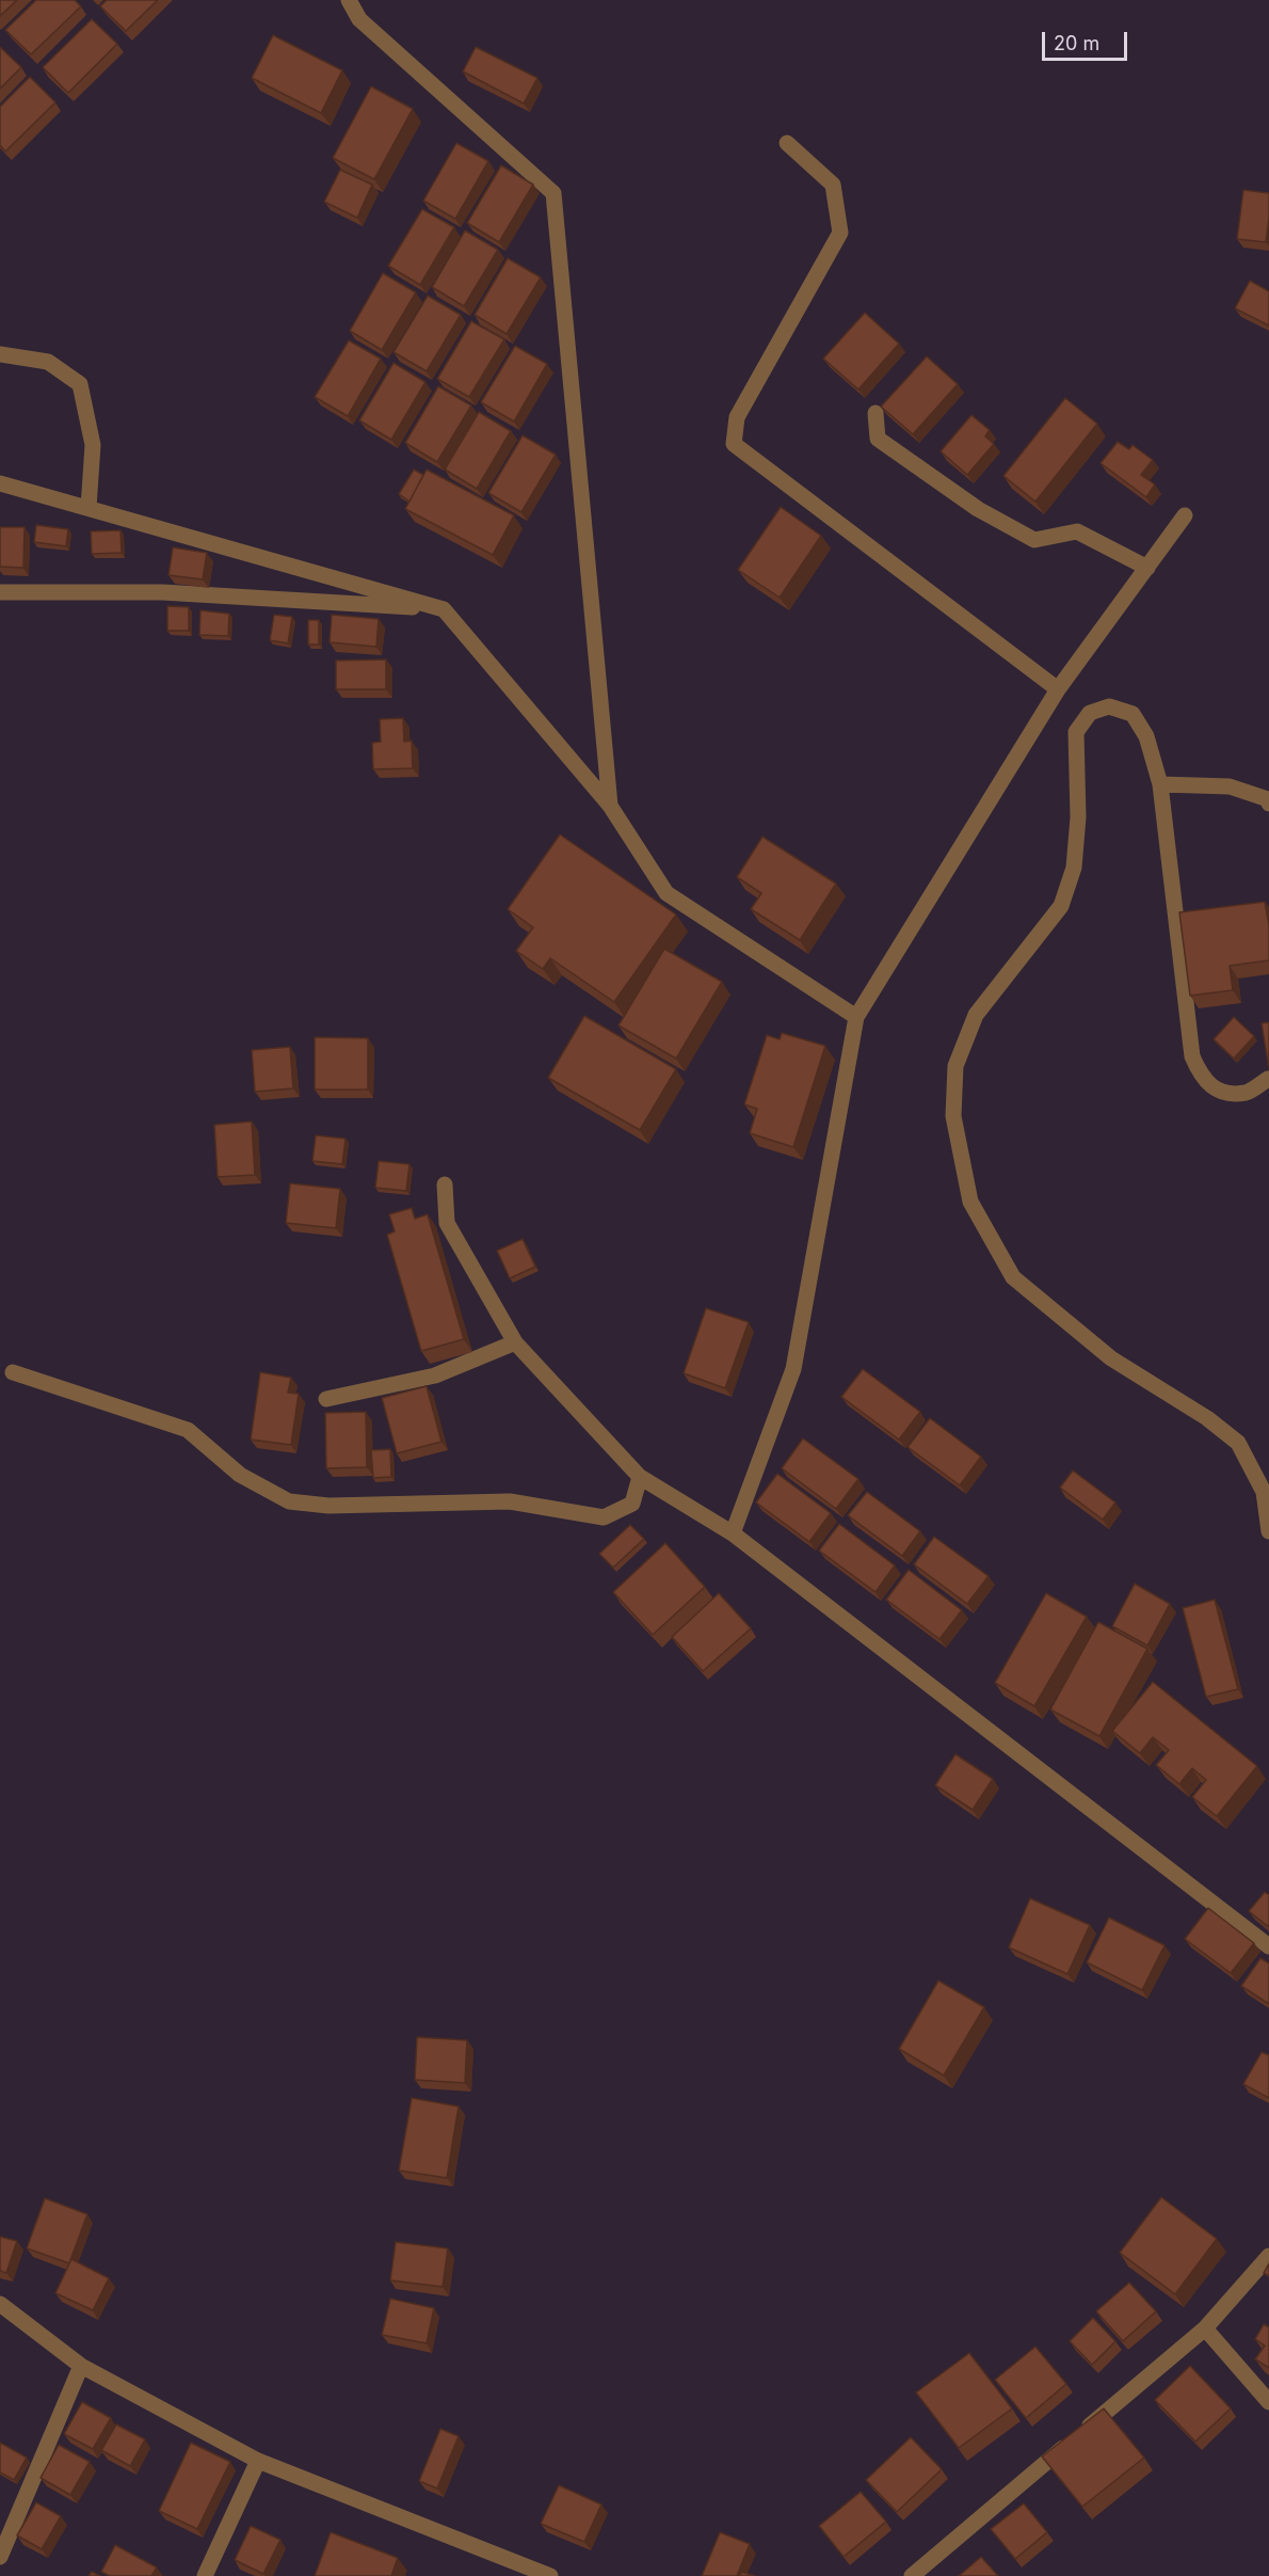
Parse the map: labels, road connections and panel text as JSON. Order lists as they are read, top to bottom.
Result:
{
  "scale_bar": "20 m"
}
